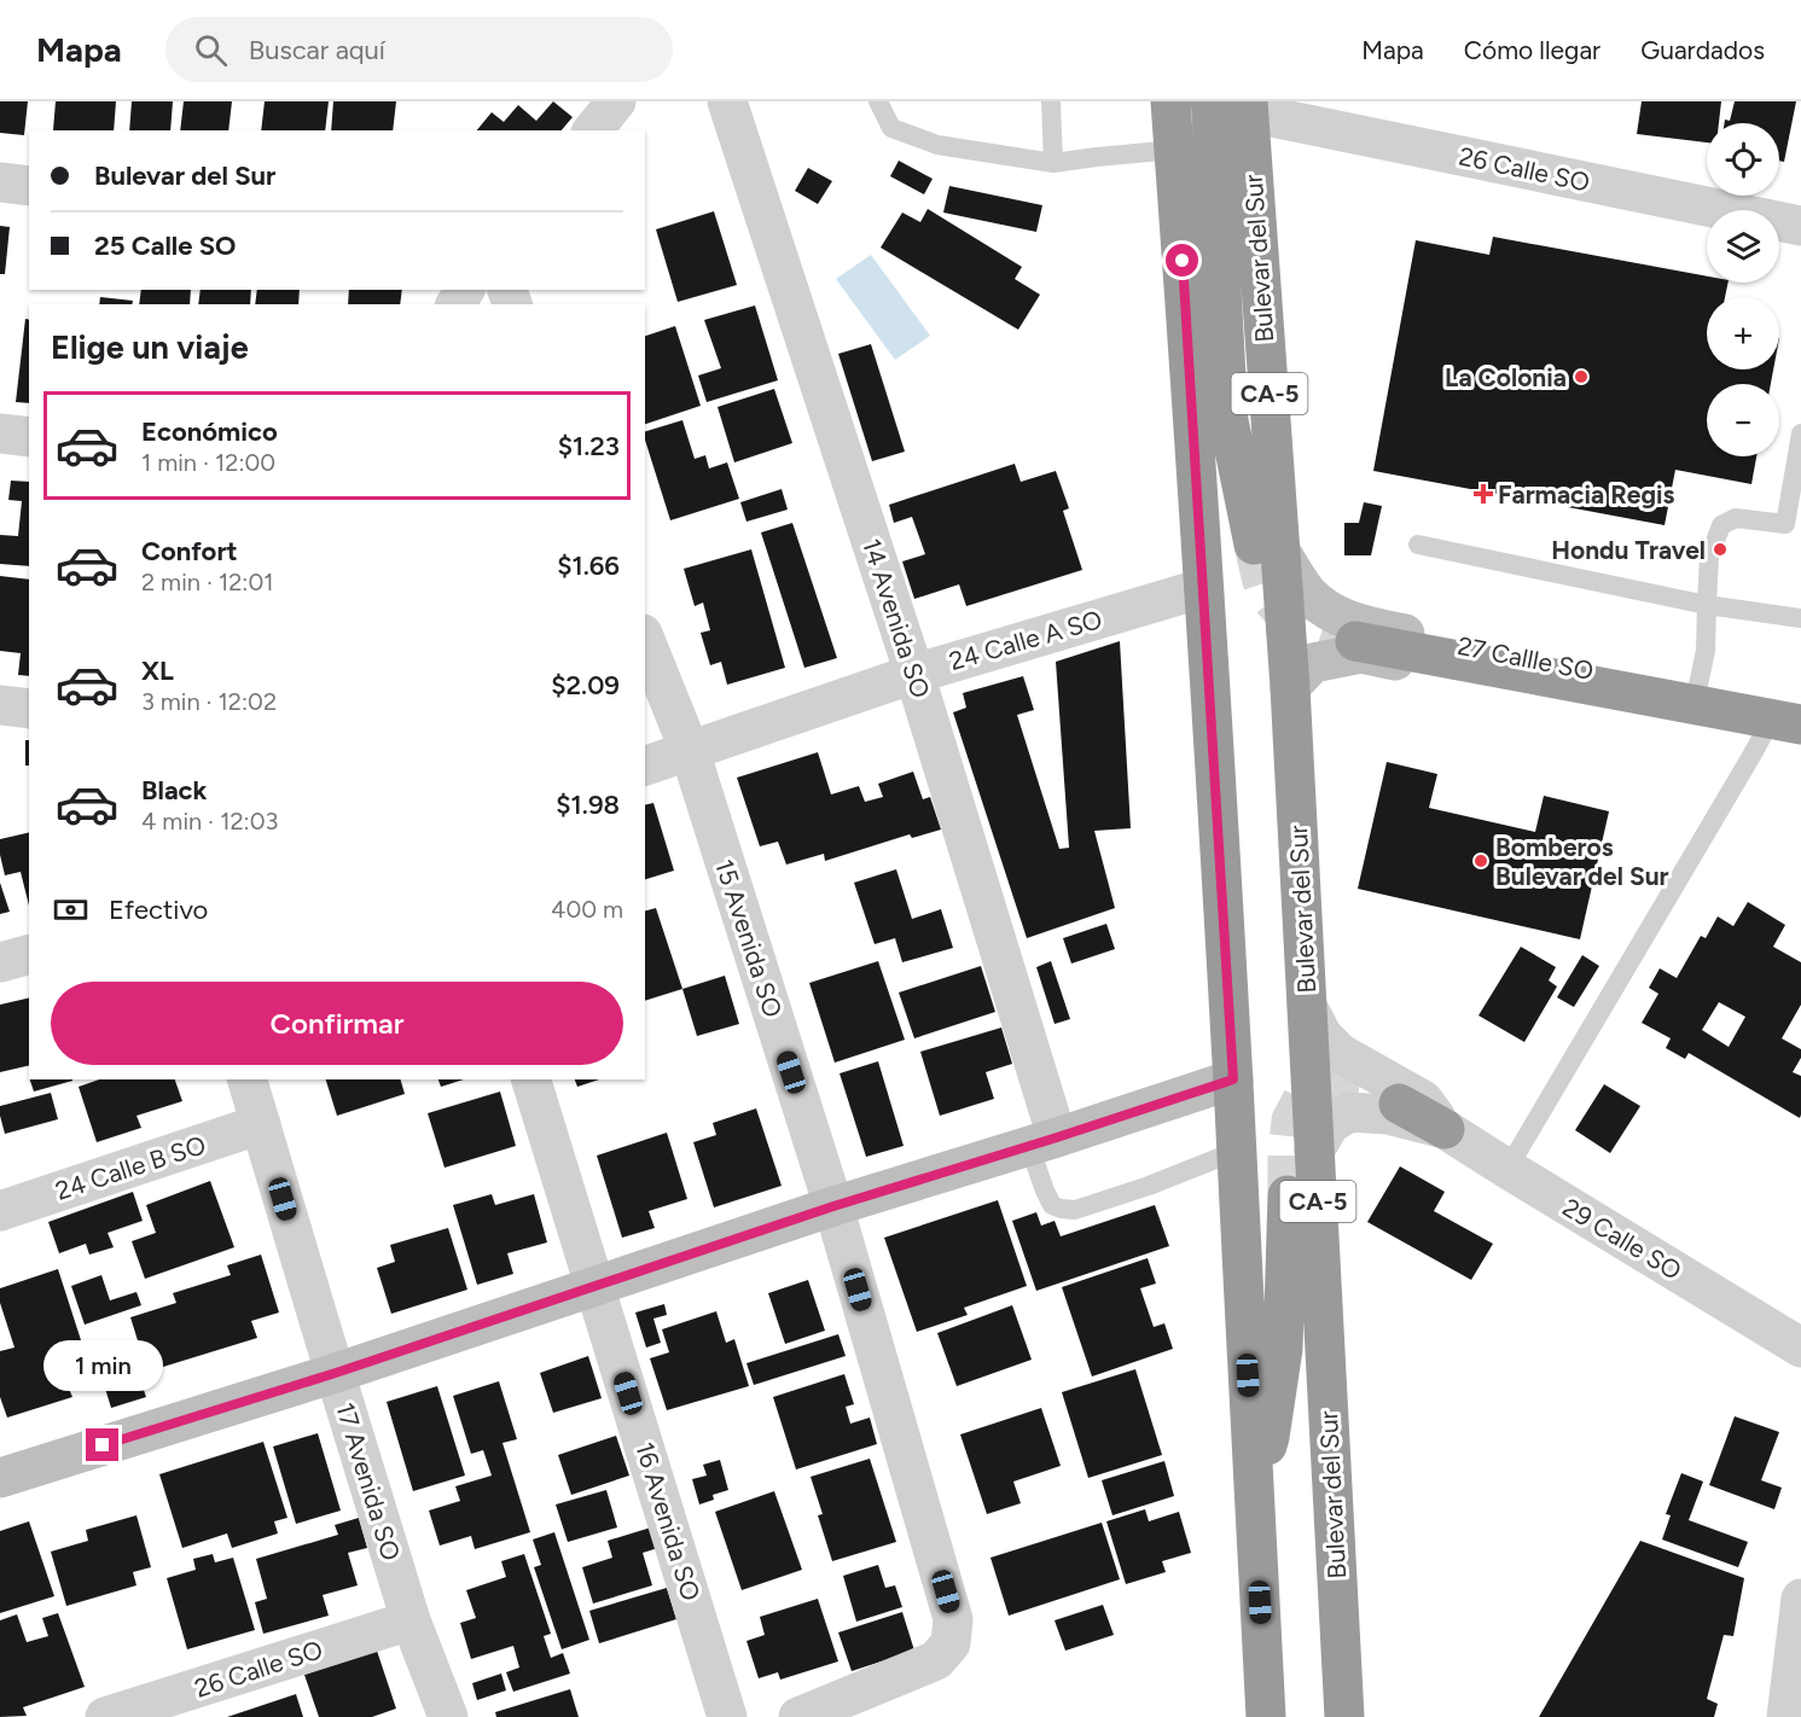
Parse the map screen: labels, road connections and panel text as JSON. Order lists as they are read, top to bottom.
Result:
{
  "streets": {
    "highway": ["Bulevar del Sur", "CA-5"],
    "street": [
      "26 Calle SO",
      "14 Avenida SO",
      "24 Calle A SO",
      "27 Callle SO",
      "15 Avenida SO",
      "24 Calle B SO",
      "29 Calle SO",
      "17 Avenida SO",
      "16 Avenida SO"
    ]
  },
  "crossings": [
    ["26 Calle SO", "Bulevar del Sur"],
    ["26 Calle SO", "17 Avenida SO"],
    ["Bulevar del Sur", "27 Callle SO"],
    ["Bulevar del Sur", "29 Calle SO"],
    ["14 Avenida SO", "24 Calle A SO"],
    ["24 Calle A SO", "15 Avenida SO"],
    ["24 Calle B SO", "17 Avenida SO"]
  ],
  "places": {
    "other": ["La Colonia", "Hondu Travel", "Bomberos Bulevar del Sur"],
    "health": ["Farmacia Regis"]
  },
  "page": {
    "header": "Mapa",
    "search": "Buscar aquí",
    "nav": ["Mapa", "Cómo llegar", "Guardados"],
    "map_buttons": ["+", "−"],
    "banner": ["Bulevar del Sur", "25 Calle SO"],
    "heading": "Elige un viaje",
    "list": [
      {
        "name": "Económico",
        "note": "1 min · 12:00",
        "value": "$1.23"
      },
      {
        "name": "Confort",
        "note": "2 min · 12:01",
        "value": "$1.66"
      },
      {
        "name": "XL",
        "note": "3 min · 12:02",
        "value": "$2.09"
      },
      {
        "name": "Black",
        "note": "4 min · 12:03",
        "value": "$1.98"
      }
    ],
    "pay": ["Efectivo", "400 m"],
    "buttons": "Confirmar",
    "bubble": "1 min"
  }
}
